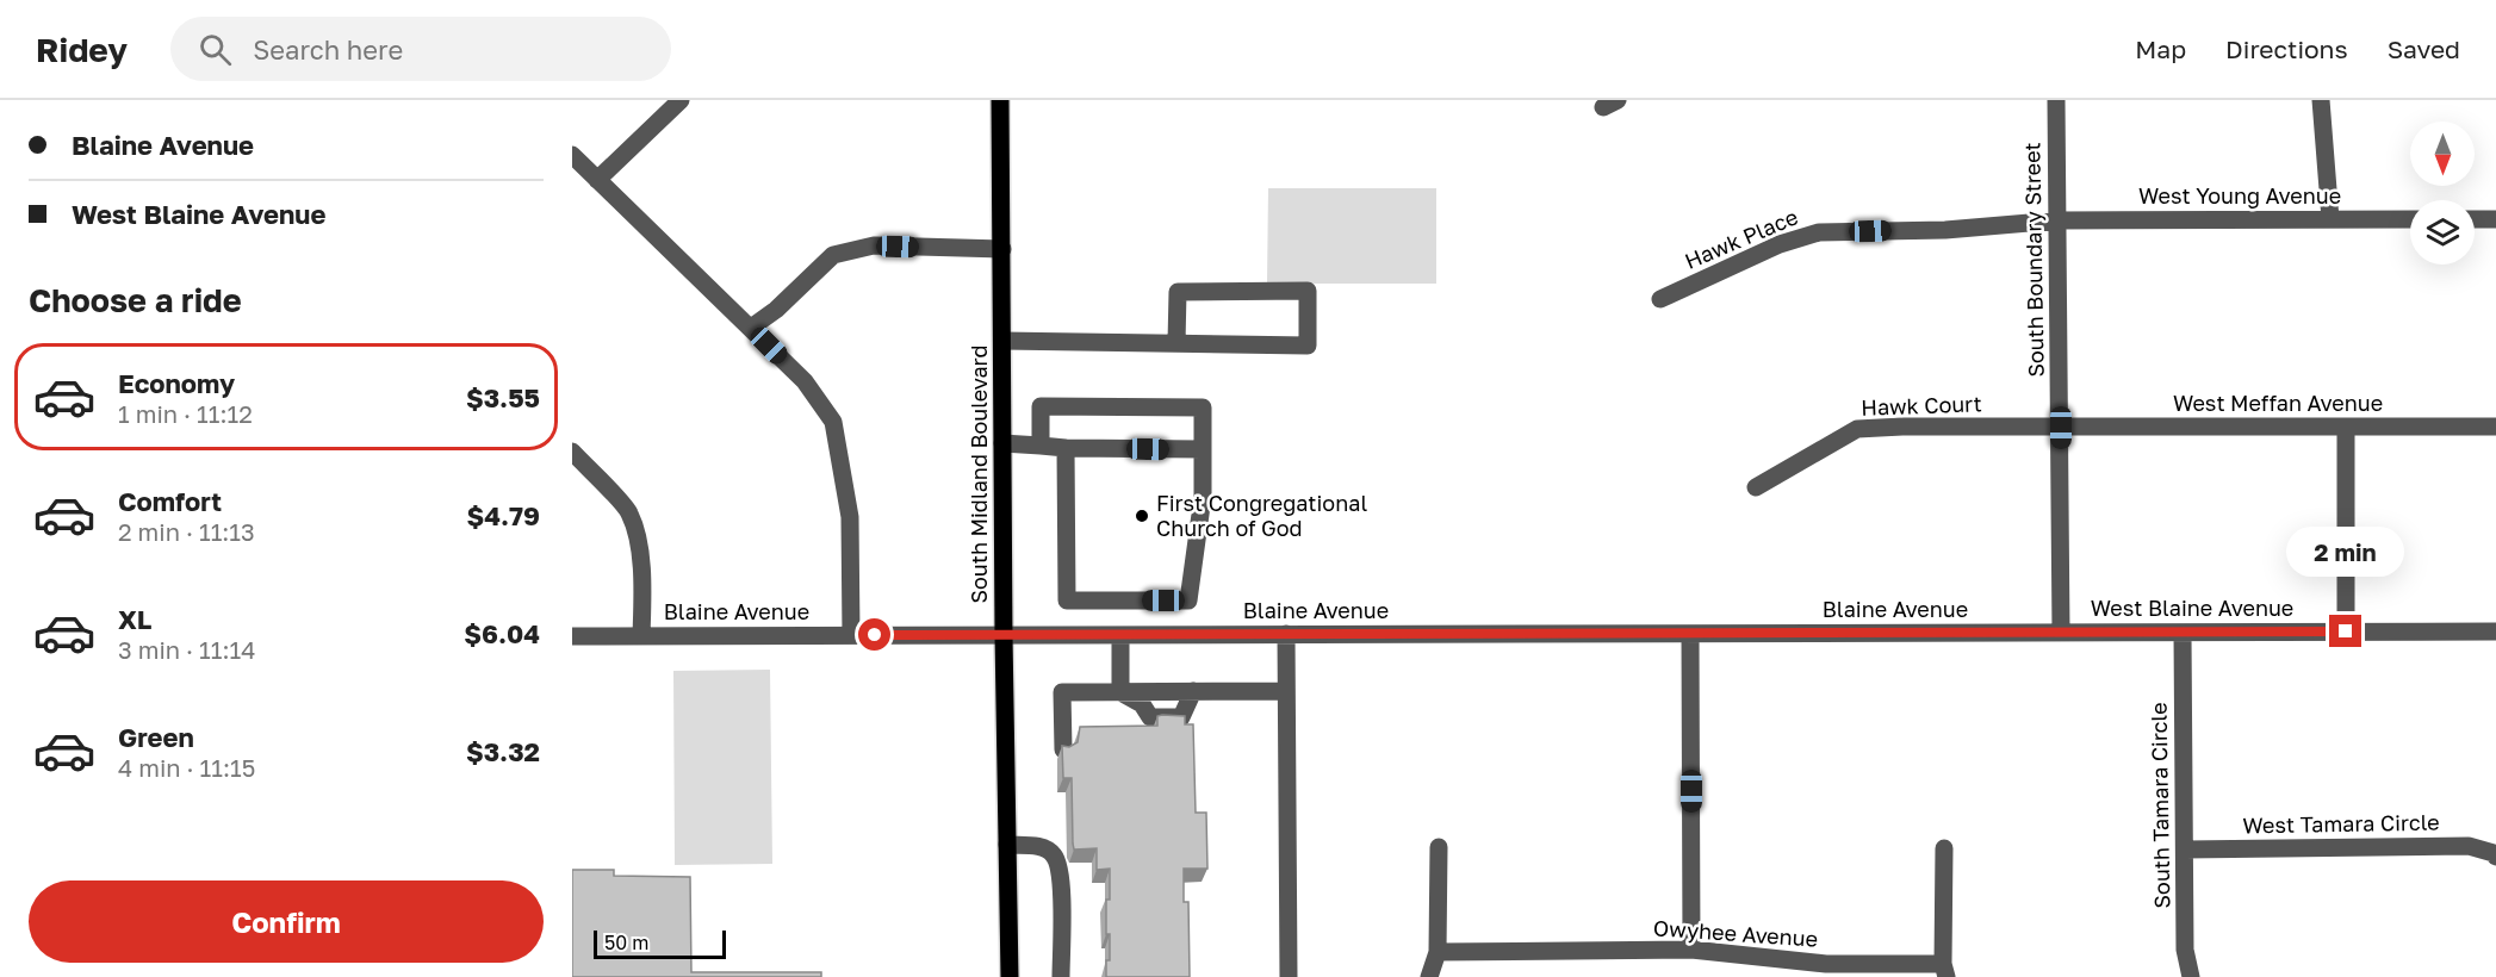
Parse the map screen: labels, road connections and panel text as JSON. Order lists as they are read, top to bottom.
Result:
{
  "streets": {
    "main road": ["South Midland Boulevard"],
    "street": [
      "West Young Avenue",
      "Hawk Place",
      "South Boundary Street",
      "West Meffan Avenue",
      "Hawk Court",
      "West Blaine Avenue",
      "Blaine Avenue",
      "South Tamara Circle",
      "West Tamara Circle",
      "Owyhee Avenue"
    ]
  },
  "crossings": [
    ["West Young Avenue", "Hawk Place"],
    ["West Young Avenue", "South Boundary Street"],
    ["Hawk Place", "South Boundary Street"],
    ["South Boundary Street", "West Meffan Avenue"],
    ["South Boundary Street", "Hawk Court"],
    ["South Boundary Street", "West Blaine Avenue"],
    ["South Boundary Street", "Blaine Avenue"],
    ["West Meffan Avenue", "Hawk Court"],
    ["South Midland Boulevard", "Blaine Avenue"],
    ["West Blaine Avenue", "Blaine Avenue"],
    ["West Blaine Avenue", "South Tamara Circle"],
    ["South Tamara Circle", "West Tamara Circle"]
  ],
  "places": ["First Congregational Church of God"],
  "scale_bar": "50 m",
  "north": "bottom",
  "page": {
    "header": "Ridey",
    "search": "Search here",
    "nav": ["Map", "Directions", "Saved"],
    "banner": ["Blaine Avenue", "West Blaine Avenue"],
    "heading": "Choose a ride",
    "list": [
      {
        "name": "Economy",
        "note": "1 min · 11:12",
        "value": "$3.55"
      },
      {
        "name": "Comfort",
        "note": "2 min · 11:13",
        "value": "$4.79"
      },
      {
        "name": "XL",
        "note": "3 min · 11:14",
        "value": "$6.04"
      },
      {
        "name": "Green",
        "note": "4 min · 11:15",
        "value": "$3.32"
      }
    ],
    "bubble": "2 min",
    "buttons": "Confirm",
    "scale": "50 m"
  }
}
